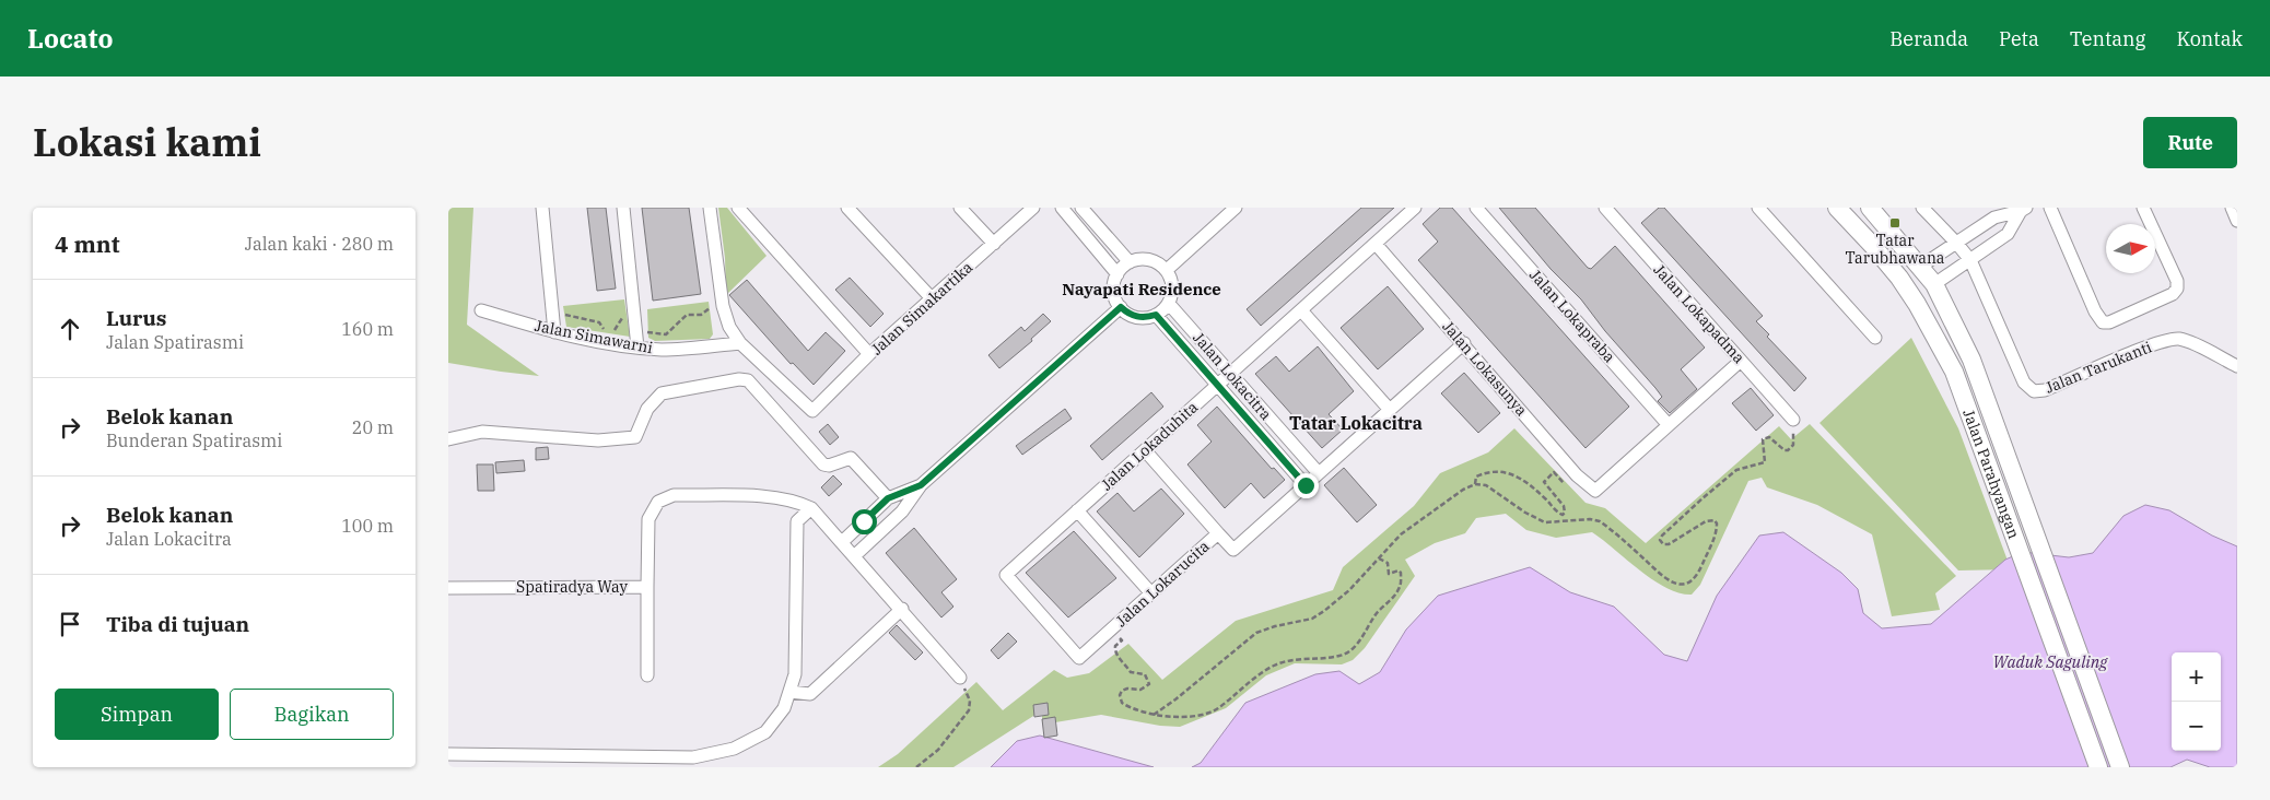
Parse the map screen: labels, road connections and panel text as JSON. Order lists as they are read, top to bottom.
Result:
{
  "streets": {
    "main road": ["Jalan Parahyangan"],
    "street": [
      "Jalan Simakartika",
      "Jalan Lokapadma",
      "Jalan Lokapraba",
      "Jalan Simawarni",
      "Jalan Tarukanti",
      "Jalan Lokasunya",
      "Jalan Lokacitra",
      "Jalan Lokaduhita",
      "Jalan Lokarucita",
      "Spatiradya Way"
    ]
  },
  "crossings": [
    ["Jalan Simakartika", "Jalan Simawarni"],
    ["Jalan Lokapraba", "Jalan Lokasunya"],
    ["Jalan Lokasunya", "Jalan Lokaduhita"],
    ["Jalan Lokasunya", "Jalan Lokarucita"],
    ["Jalan Lokacitra", "Jalan Lokaduhita"],
    ["Jalan Lokacitra", "Jalan Lokarucita"],
    ["Jalan Lokaduhita", "Jalan Lokarucita"]
  ],
  "districts": ["Nayapati Residence", "Tatar Lokacitra"],
  "water": ["Waduk Saguling"],
  "places": {
    "transit": ["Tatar Tarubhawana"]
  },
  "north": "right",
  "page": {
    "header": "Locato",
    "nav": [
      "Beranda",
      "Peta",
      "Tentang",
      "Kontak"
    ],
    "title": "Lokasi kami",
    "buttons": [
      "Rute",
      ["Simpan", "Bagikan"]
    ],
    "heading": ["4 mnt", "Jalan kaki · 280 m"],
    "list": [
      ["Lurus", "Jalan Spatirasmi", "160 m"],
      ["Belok kanan", "Bunderan Spatirasmi", "20 m"],
      ["Belok kanan", "Jalan Lokacitra", "100 m"],
      "Tiba di tujuan"
    ],
    "map_buttons": ["+", "−"]
  }
}
